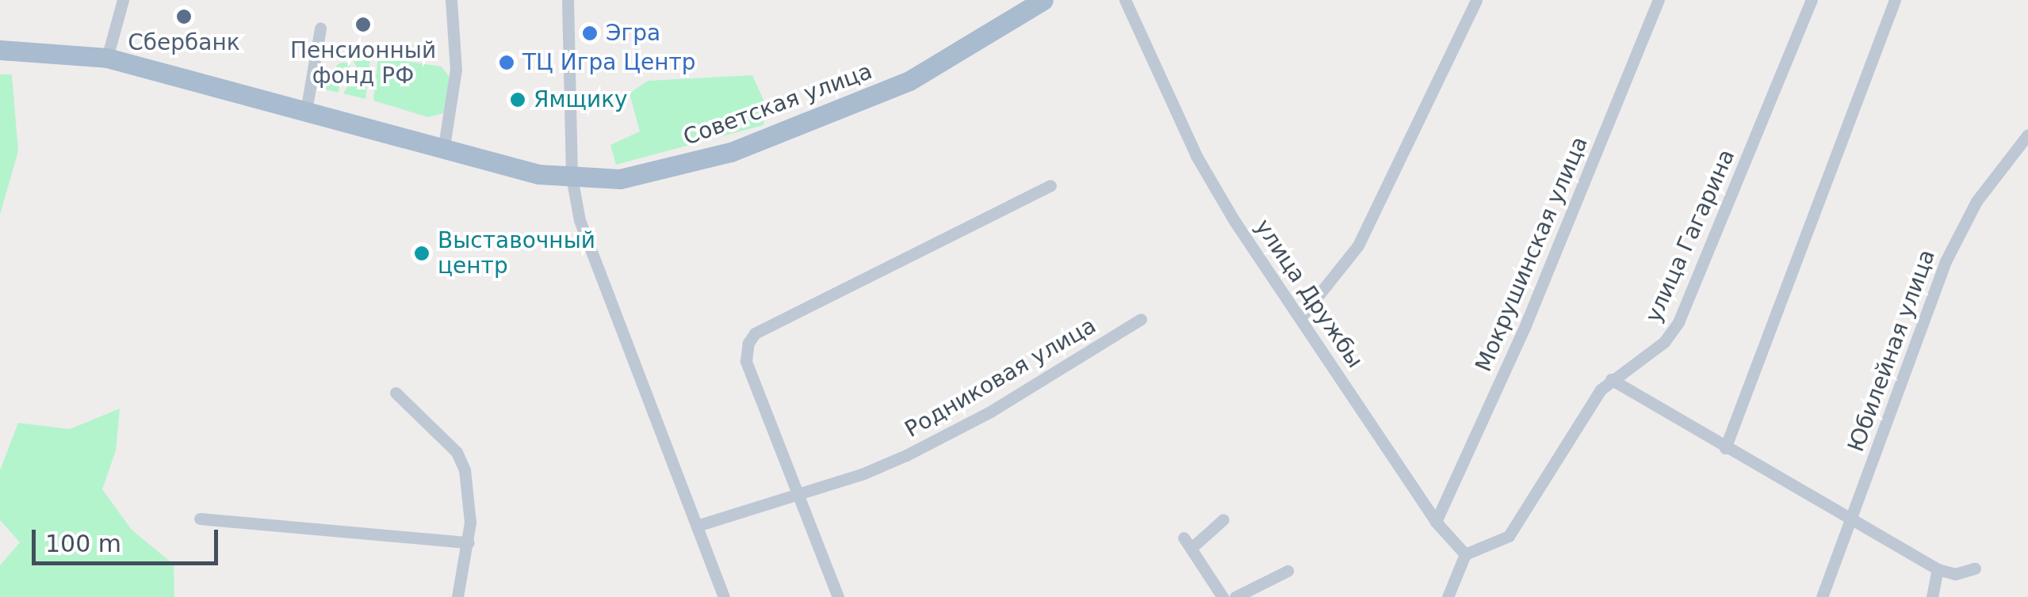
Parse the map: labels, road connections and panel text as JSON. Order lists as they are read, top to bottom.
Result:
{
  "streets": {
    "main road": ["Советская улица"],
    "street": [
      "улица Гагарина",
      "Мокрушинская улица",
      "улица Дружбы",
      "Юбилейная улица",
      "Родниковая улица"
    ]
  },
  "crossings": [
    ["улица Гагарина", "улица Дружбы"],
    ["Мокрушинская улица", "улица Дружбы"]
  ],
  "places": [
    "Сбербанк",
    "Пенсионный фонд РФ",
    "Эгра",
    "ТЦ Игра Центр",
    "Ямщику",
    "Выставочный центр"
  ],
  "scale_bar": "100 m"
}
